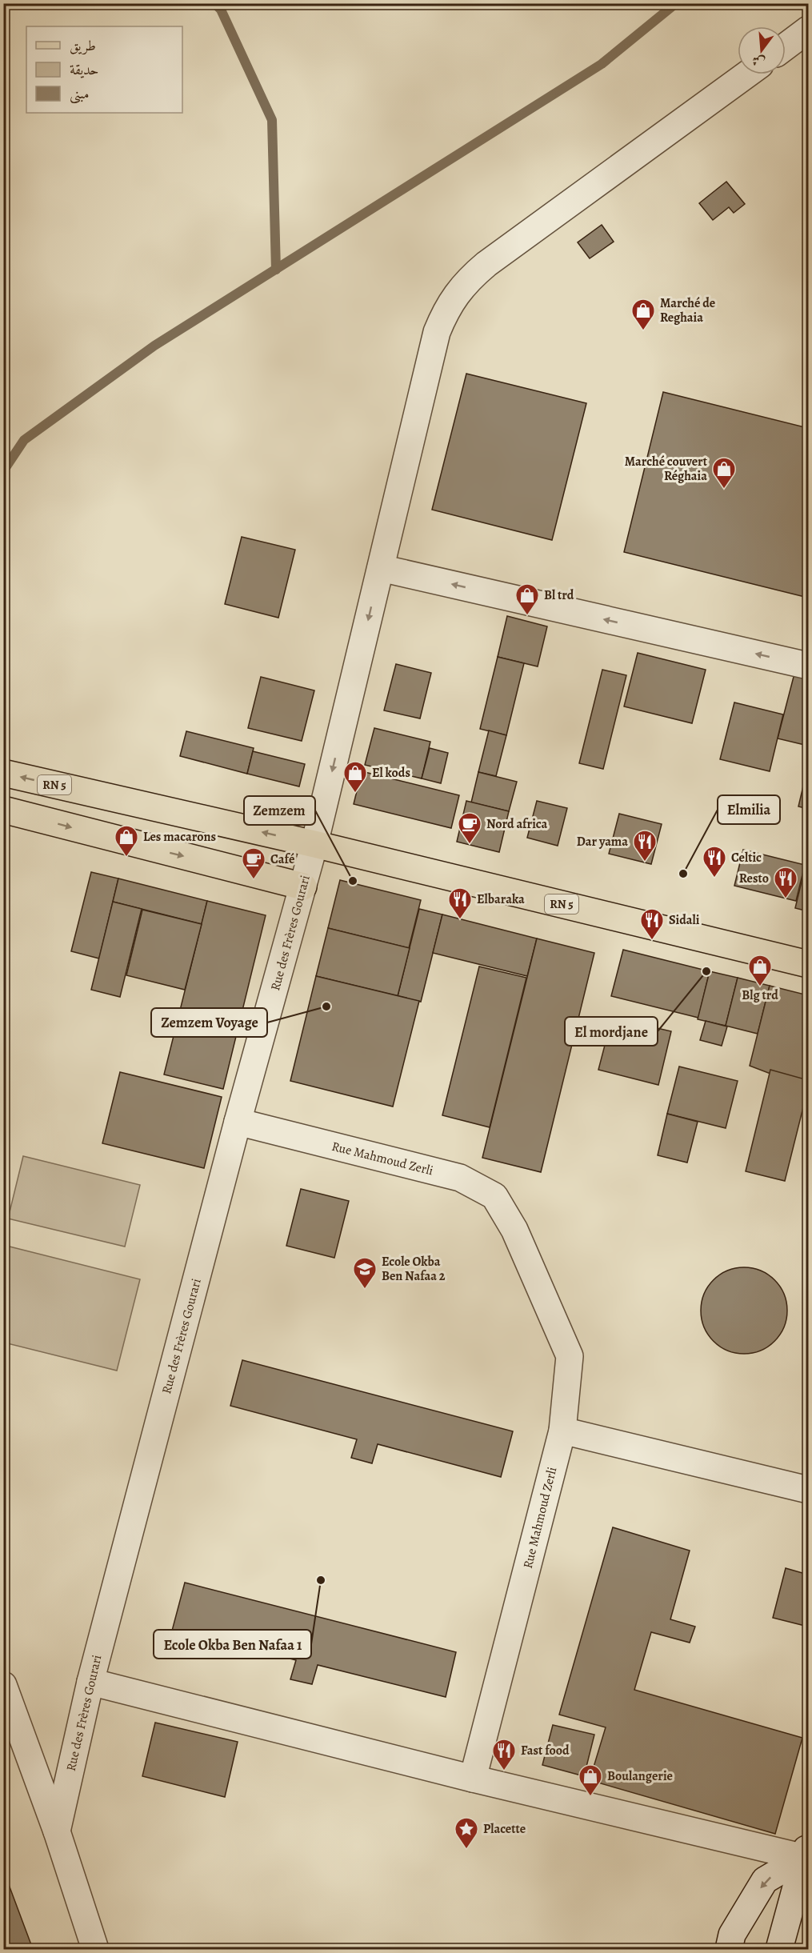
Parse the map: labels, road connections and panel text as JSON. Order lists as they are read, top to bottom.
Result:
{
  "streets": {
    "main road": ["RN 5"],
    "street": ["Rue des Frères Gourari", "Rue Mahmoud Zerli"]
  },
  "crossings": [
    ["RN 5", "Rue des Frères Gourari"],
    ["Rue des Frères Gourari", "Rue Mahmoud Zerli"]
  ],
  "places": {
    "shop": [
      "Marché de Reghaia",
      "Marché couvert Réghaia",
      "Bl trd",
      "El kods",
      "Les macarons",
      "Blg trd",
      "Boulangerie"
    ],
    "cafe": ["Nord africa", "Café"],
    "restaurant": [
      "Dar yama",
      "Celtic",
      "Resto",
      "Elbaraka",
      "Sidali",
      "Fast food"
    ],
    "other": [
      "Elmilia",
      "Zemzem",
      "El mordjane",
      "Zemzem Voyage",
      "Ecole Okba Ben Nafaa 1"
    ],
    "school or university": ["Ecole Okba Ben Nafaa 2"],
    "place": ["Placette"]
  },
  "legend": ["طريق", "حديقة", "مبنى"],
  "north": "bottom"
}
